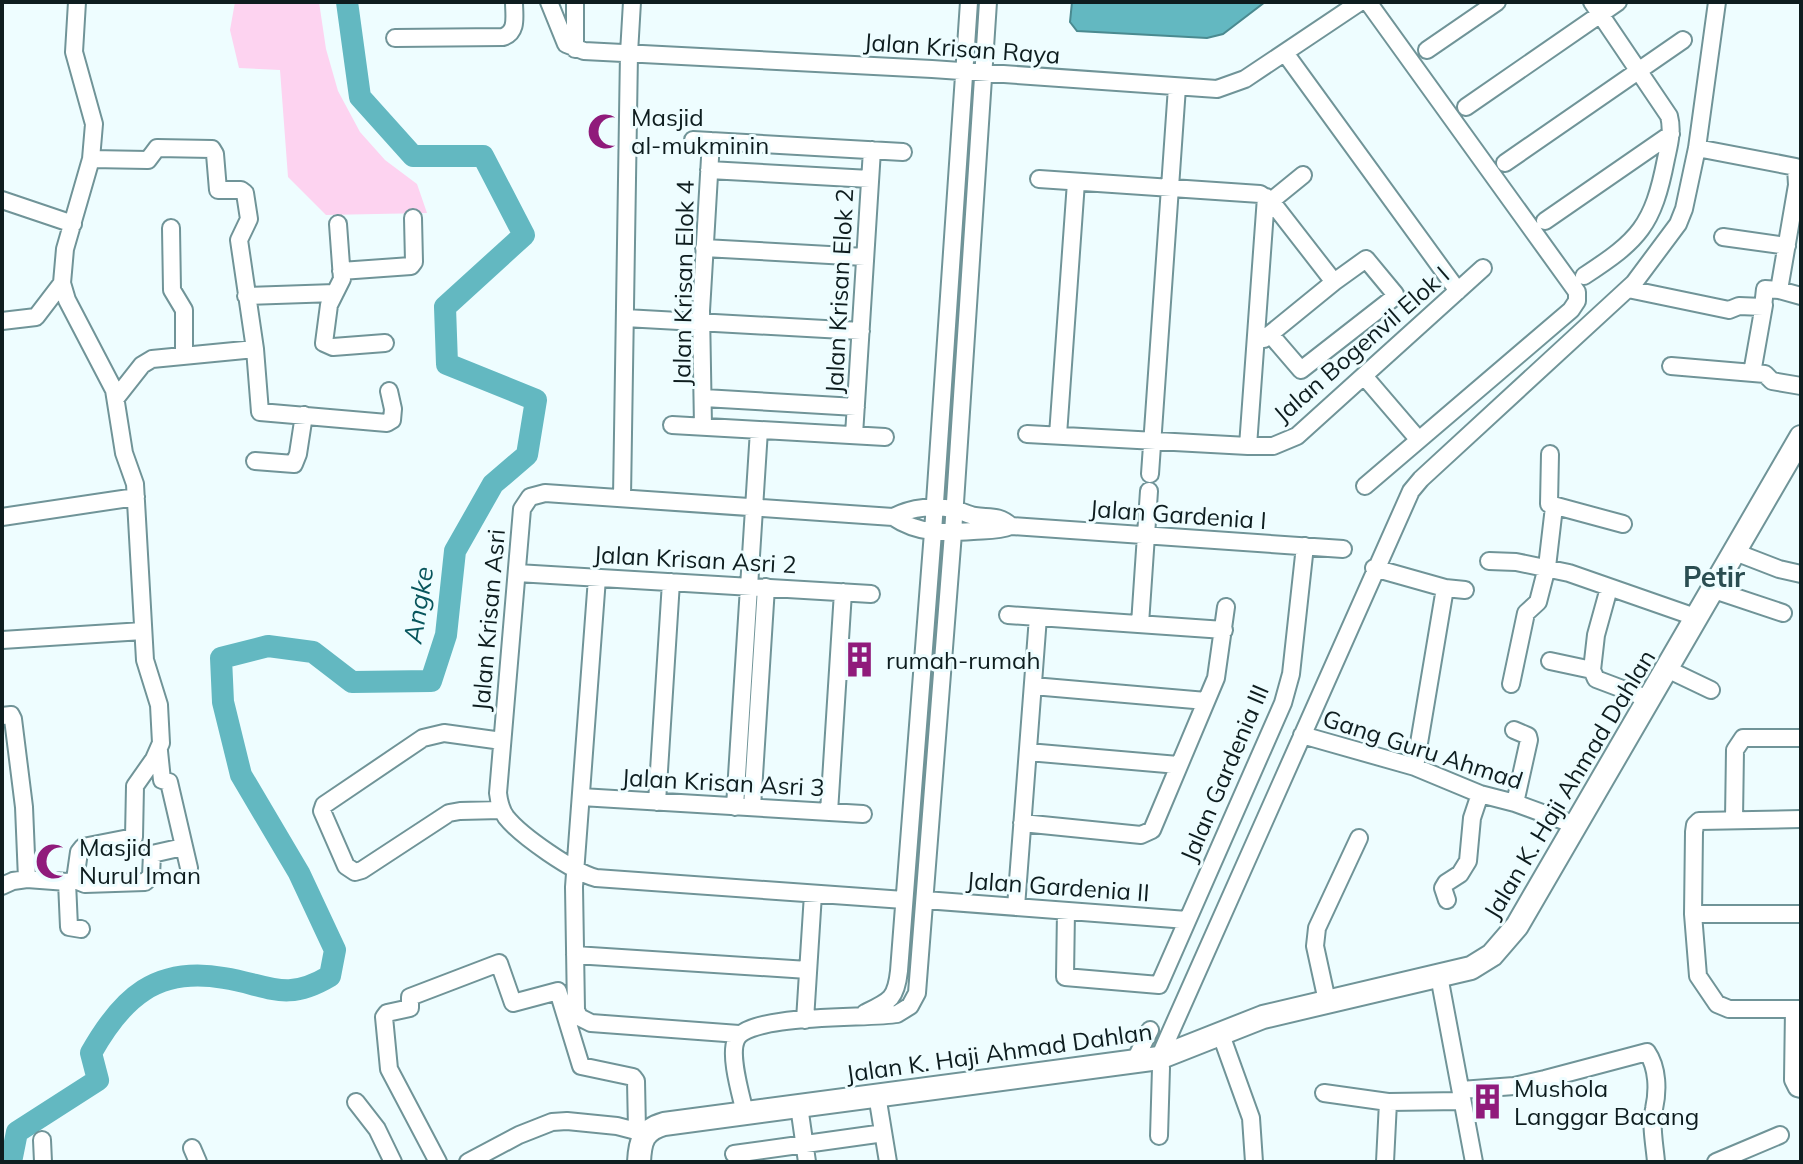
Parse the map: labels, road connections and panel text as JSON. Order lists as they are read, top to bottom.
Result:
{
  "streets": {
    "main road": ["Jalan K. Haji Ahmad Dahlan"],
    "street": [
      "Jalan Krisan Raya",
      "Jalan Krisan Elok 4",
      "Jalan Krisan Elok 2",
      "Jalan Bogenvil Elok I",
      "Jalan Gardenia I",
      "Jalan Krisan Asri 2",
      "Jalan Krisan Asri",
      "Gang Guru Ahmad",
      "Jalan Gardenia III",
      "Jalan Krisan Asri 3",
      "Jalan Gardenia II"
    ]
  },
  "crossings": [
    ["Jalan Krisan Elok 4", "Jalan Krisan Elok 2"],
    ["Jalan Gardenia I", "Jalan Gardenia III"],
    ["Jalan Krisan Asri 2", "Jalan Krisan Asri"],
    ["Gang Guru Ahmad", "Jalan K. Haji Ahmad Dahlan"],
    ["Jalan Gardenia III", "Jalan Gardenia II"]
  ],
  "districts": ["Petir"],
  "water": ["Angke"],
  "places": {
    "mosque": ["Masjid al-mukminin", "Masjid Nurul Iman"],
    "building": ["rumah-rumah", "Mushola Langgar Bacang"]
  }
}
